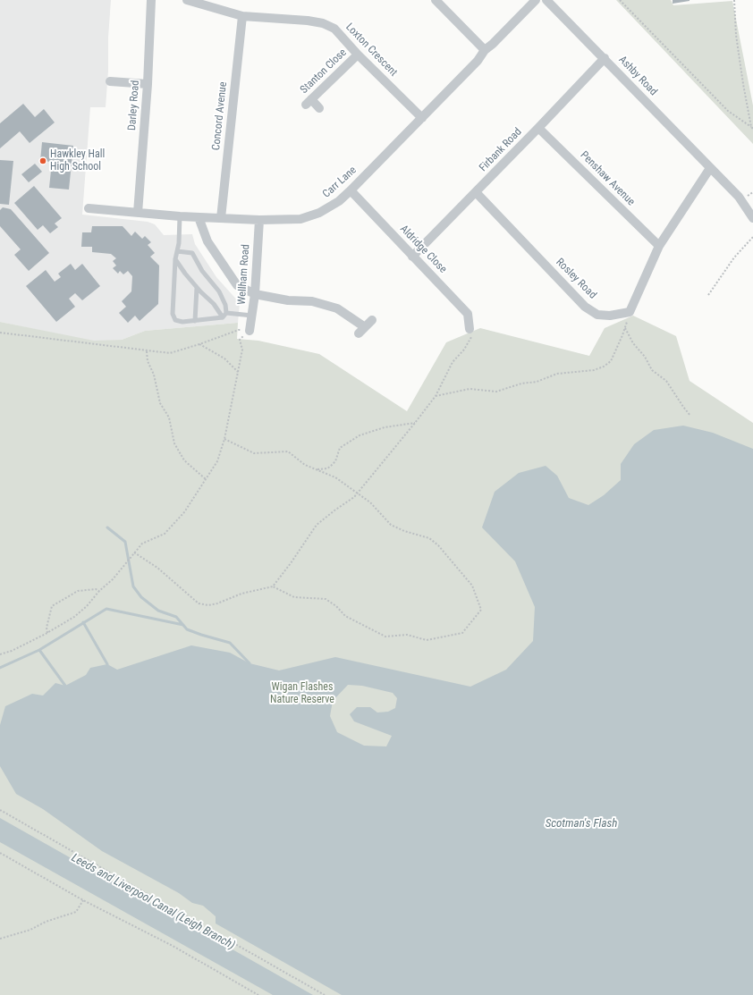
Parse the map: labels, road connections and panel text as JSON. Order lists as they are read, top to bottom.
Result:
{
  "streets": {
    "street": [
      "Loxton Crescent",
      "Stanton Close",
      "Ashby Road",
      "Darley Road",
      "Concord Avenue",
      "Firbank Road",
      "Penshaw Avenue",
      "Carr Lane",
      "Aldridge Close",
      "Wellham Road",
      "Rosley Road"
    ]
  },
  "crossings": [
    ["Loxton Crescent", "Stanton Close"],
    ["Loxton Crescent", "Concord Avenue"],
    ["Loxton Crescent", "Carr Lane"],
    ["Ashby Road", "Firbank Road"],
    ["Darley Road", "Carr Lane"],
    ["Concord Avenue", "Carr Lane"],
    ["Firbank Road", "Penshaw Avenue"],
    ["Firbank Road", "Aldridge Close"],
    ["Firbank Road", "Rosley Road"],
    ["Carr Lane", "Aldridge Close"],
    ["Carr Lane", "Wellham Road"]
  ],
  "water": ["Scotman's Flash", "Leeds and Liverpool Canal (Leigh Branch)"],
  "parks": ["Wigan Flashes Nature Reserve"],
  "places": ["Hawkley Hall High School"]
}
